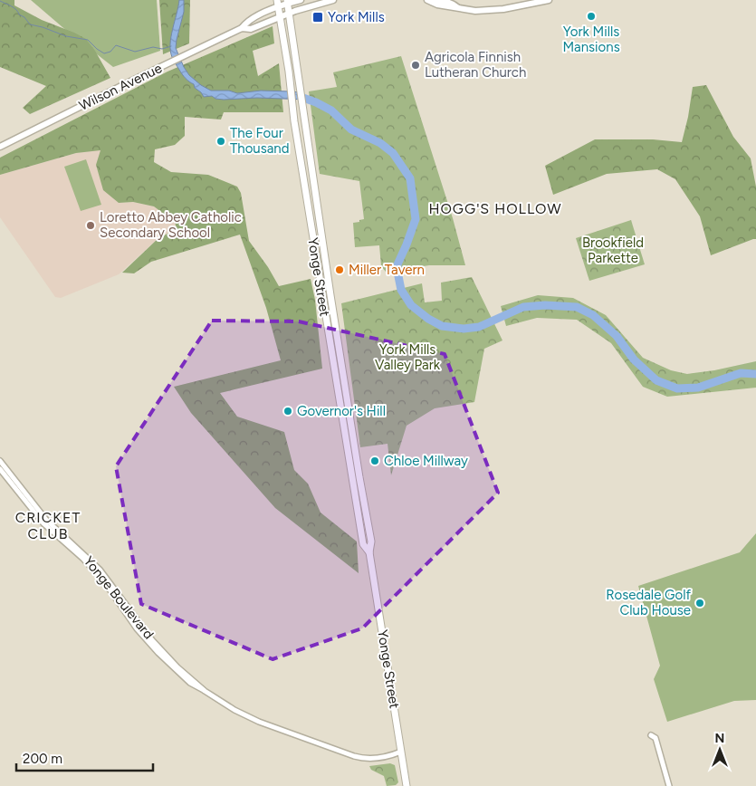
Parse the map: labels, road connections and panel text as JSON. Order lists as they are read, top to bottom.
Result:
{
  "streets": {
    "main road": ["Wilson Avenue", "Yonge Street"],
    "street": ["Yonge Boulevard"]
  },
  "crossings": [
    ["Wilson Avenue", "Yonge Street"],
    ["Yonge Street", "Yonge Boulevard"]
  ],
  "districts": ["HOGG'S HOLLOW", "CRICKET CLUB"],
  "parks": ["Brookfield Parkette", "York Mills Valley Park"],
  "places": {
    "other": [
      "York Mills Mansions",
      "Agricola Finnish Lutheran Church",
      "The Four Thousand",
      "Loretto Abbey Catholic Secondary School",
      "Miller Tavern",
      "Governor's Hill",
      "Chloe Millway",
      "Rosedale Golf Club House"
    ],
    "transit": ["York Mills"]
  },
  "scale_bar": "200 m",
  "north": "top"
}
